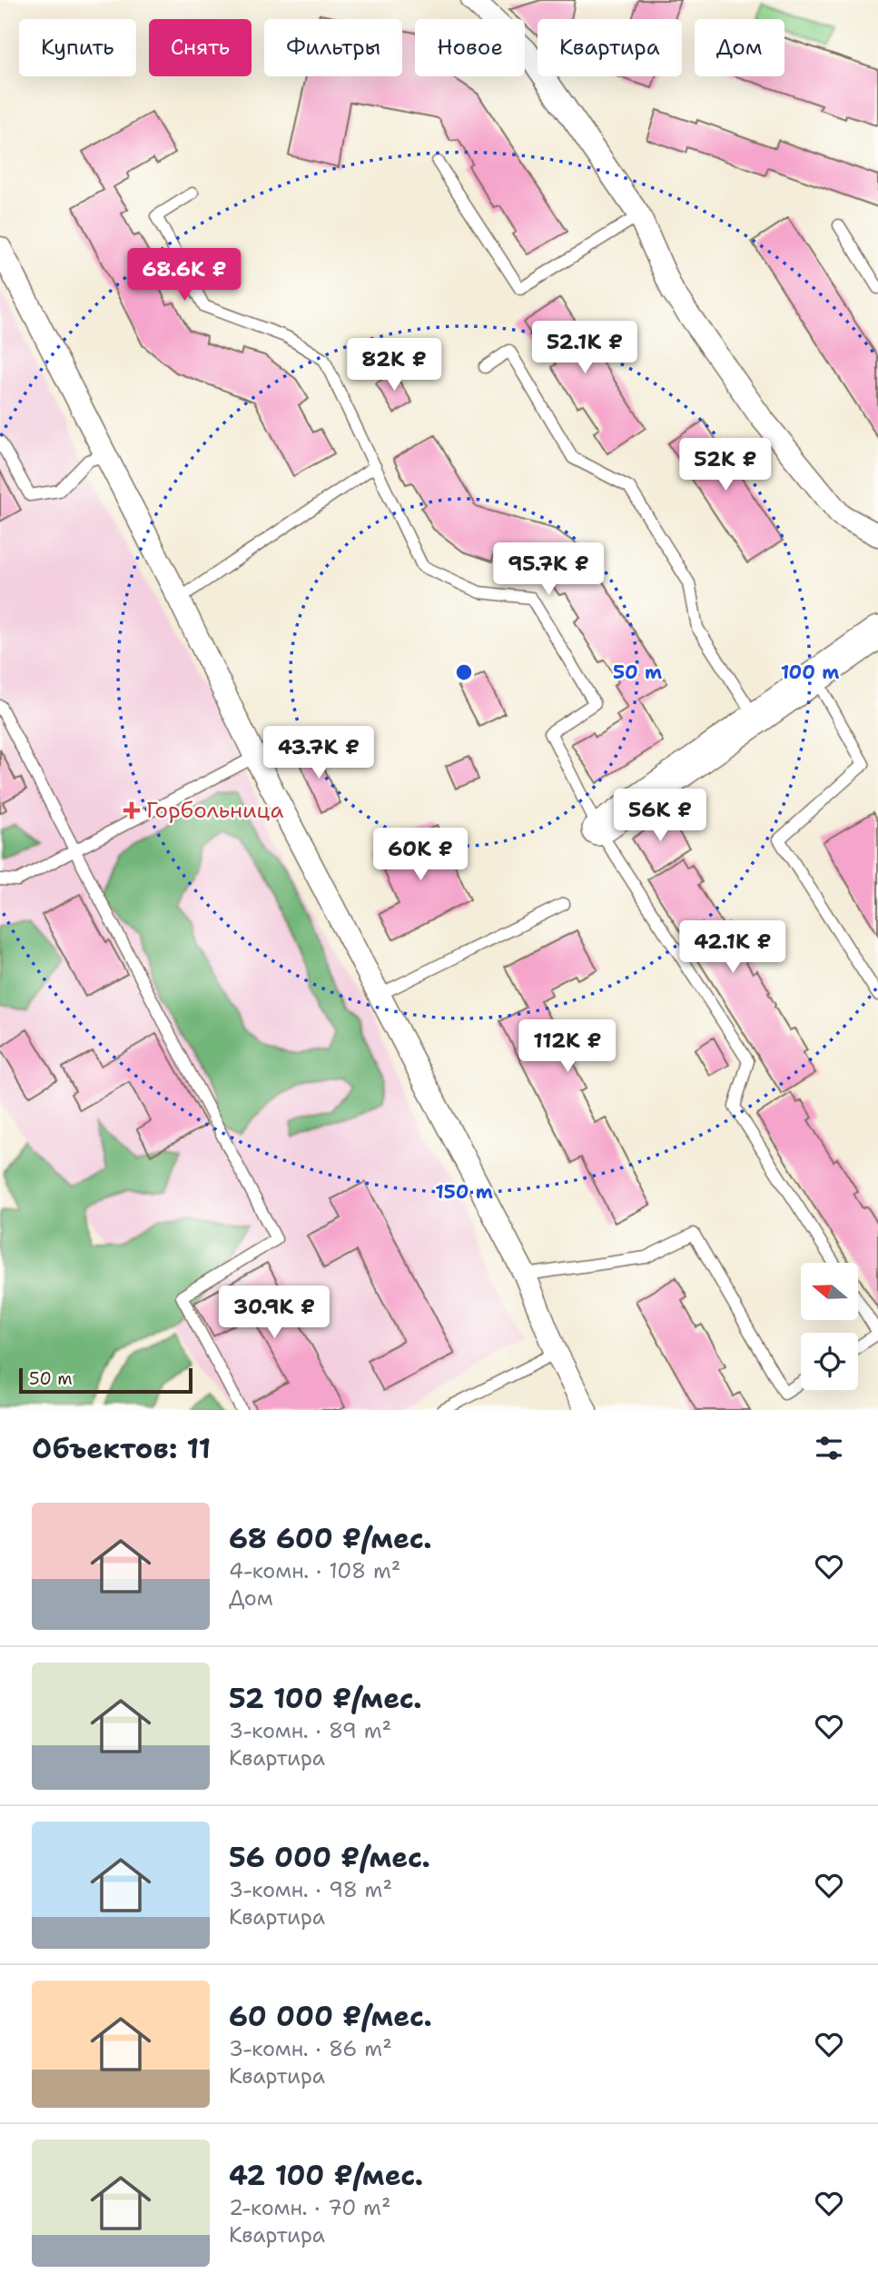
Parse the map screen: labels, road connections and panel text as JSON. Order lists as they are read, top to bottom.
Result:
{
  "places": {
    "health": ["Горбольница"]
  },
  "scale_bar": "50 m",
  "north": "left",
  "page": {
    "chip": [
      "Купить",
      "Снять",
      "Фильтры",
      "Новое",
      "Квартира",
      "Дом"
    ],
    "price": [
      "68.6K ₽",
      "52.1K ₽",
      "82K ₽",
      "52K ₽",
      "95.7K ₽",
      "43.7K ₽",
      "56K ₽",
      "60K ₽",
      "42.1K ₽",
      "112K ₽",
      "30.9K ₽"
    ],
    "scale": "50 m",
    "heading": "Объектов: 11",
    "list": [
      {
        "name": "68 600 ₽/мес.",
        "note": "4-комн. · 108 m² · Дом"
      },
      {
        "name": "52 100 ₽/мес.",
        "note": "3-комн. · 89 m² · Квартира"
      },
      {
        "name": "56 000 ₽/мес.",
        "note": "3-комн. · 98 m² · Квартира"
      },
      {
        "name": "60 000 ₽/мес.",
        "note": "3-комн. · 86 m² · Квартира"
      },
      {
        "name": "42 100 ₽/мес.",
        "note": "2-комн. · 70 m² · Квартира"
      }
    ]
  },
  "rings": ["50 m", "100 m", "150 m"]
}
